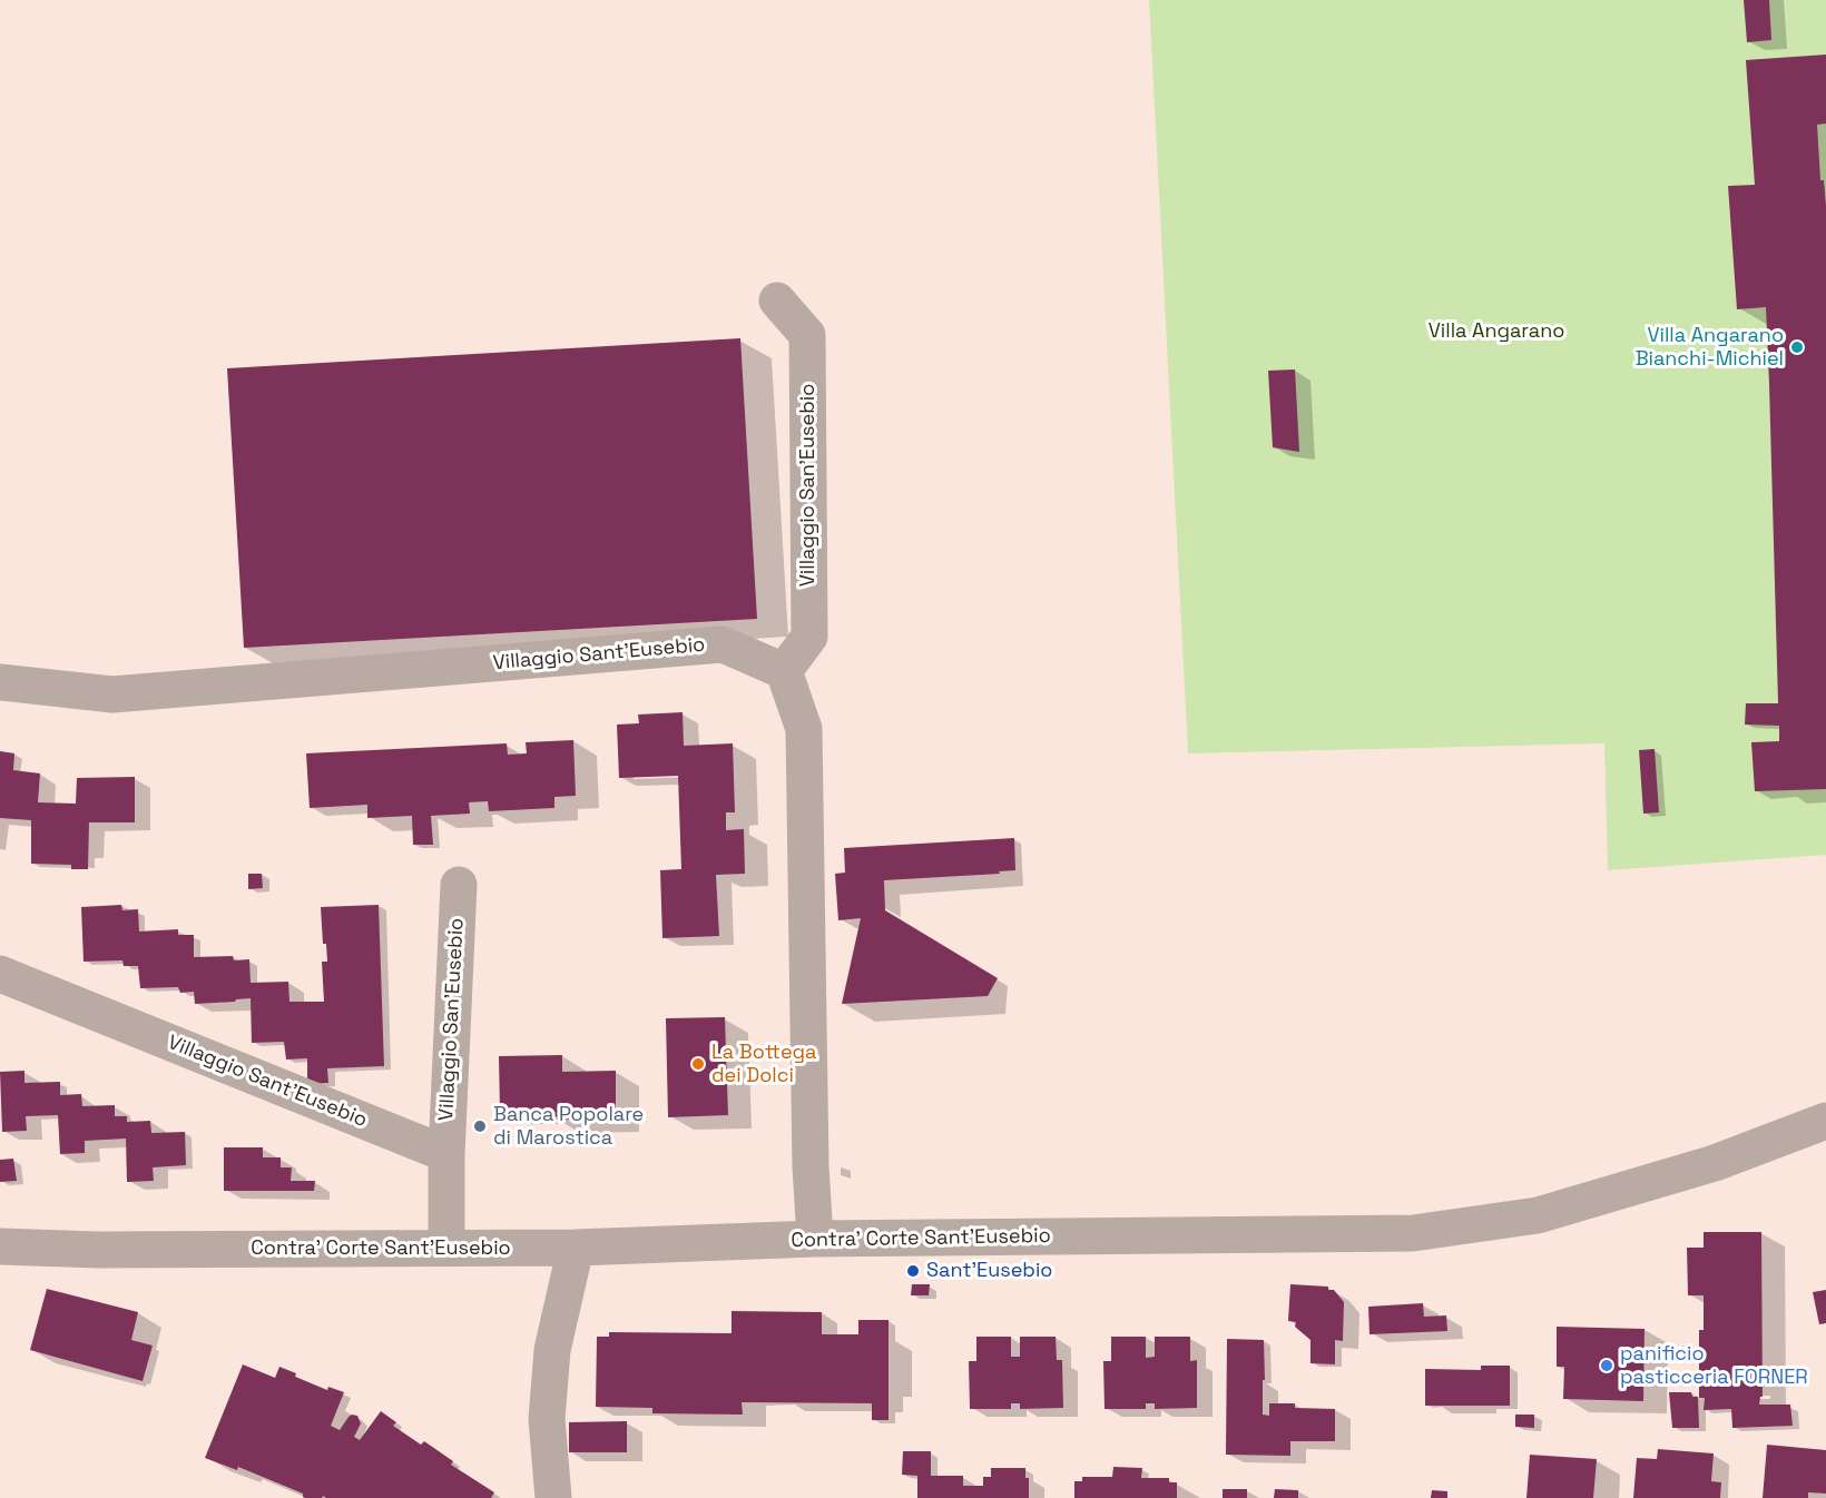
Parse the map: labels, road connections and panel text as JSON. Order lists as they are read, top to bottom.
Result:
{
  "streets": {
    "street": ["Villaggio San'Eusebio", "Villaggio Sant'Eusebio", "Contra' Corte Sant'Eusebio"]
  },
  "crossings": [
    ["Villaggio San'Eusebio", "Villaggio Sant'Eusebio"]
  ],
  "parks": ["Villa Angarano"],
  "places": [
    "Villa Angarano Bianchi-Michiel",
    "La Bottega dei Dolci",
    "Banca Popolare di Marostica",
    "Sant'Eusebio",
    "panificio pasticceria FORNER"
  ]
}
